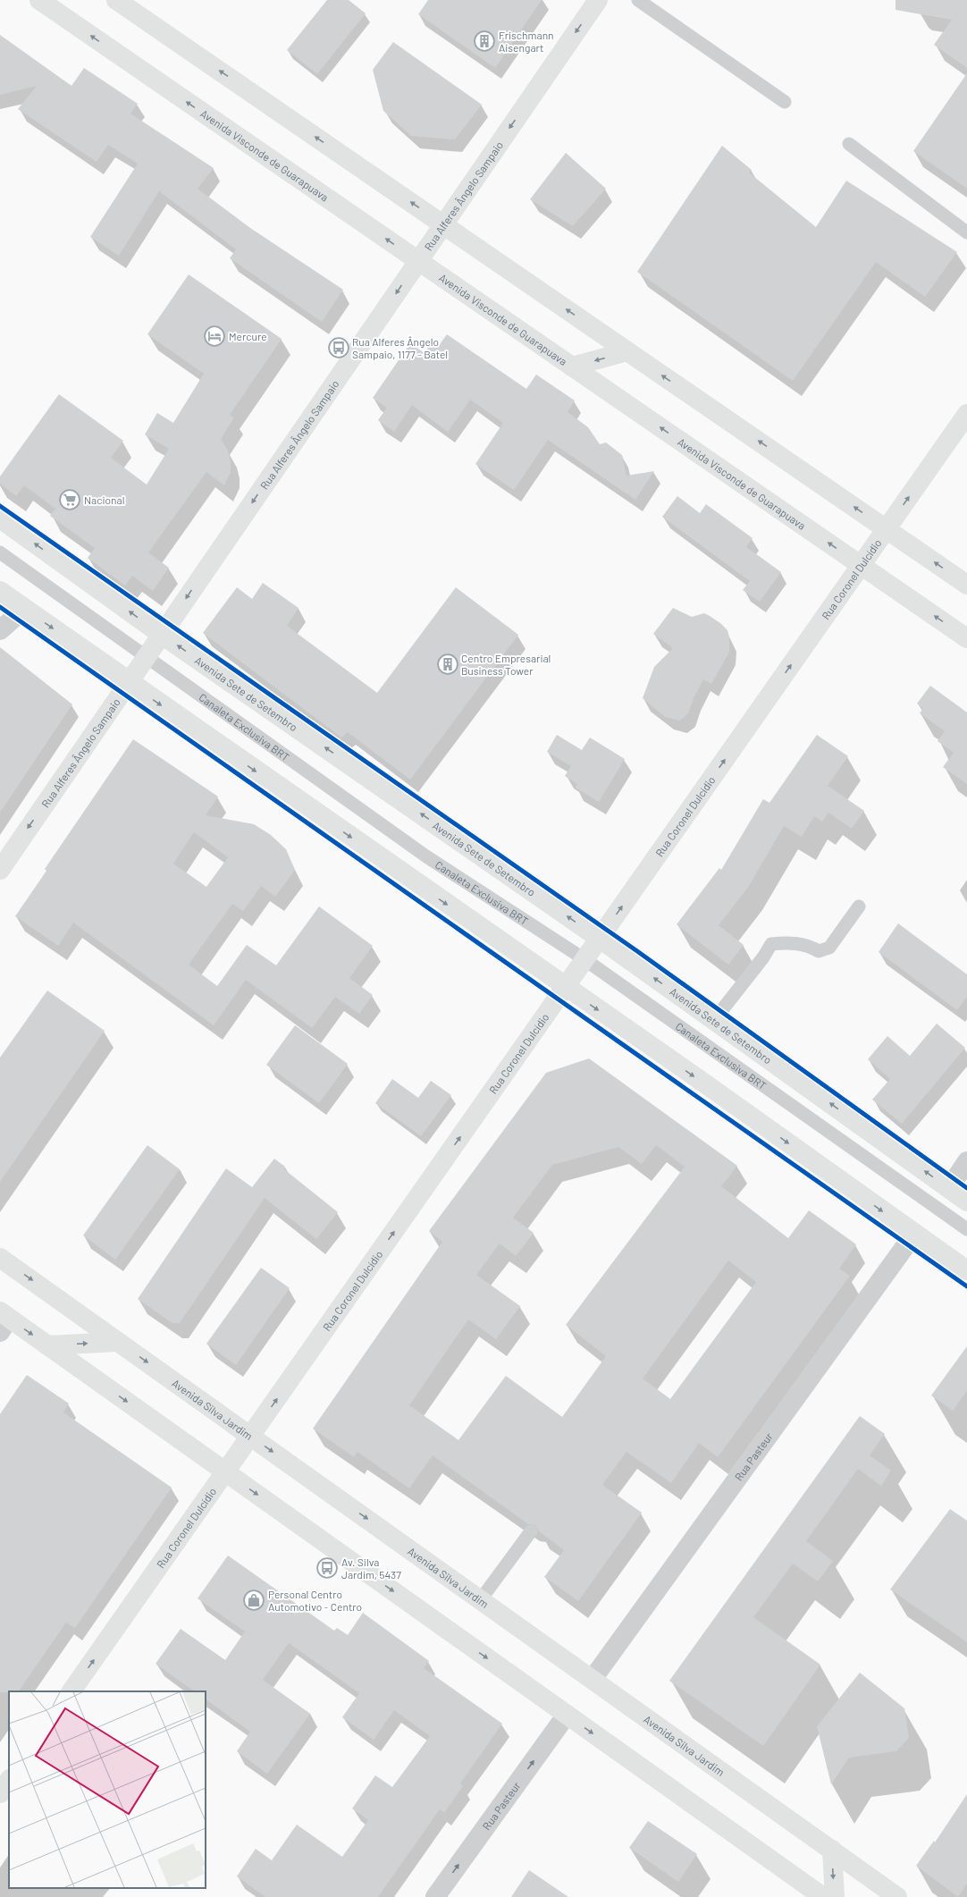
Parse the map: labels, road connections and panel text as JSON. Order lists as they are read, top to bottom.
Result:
{
  "streets": {
    "main road": [
      "Avenida Visconde de Guarapuava",
      "Rua Alferes Ângelo Sampaio",
      "Rua Coronel Dulcídio",
      "Avenida Sete de Setembro",
      "Avenida Silva Jardim"
    ],
    "street": ["Rua Pasteur"],
    "lane": ["Canaleta Exclusiva BRT"]
  },
  "crossings": [
    ["Avenida Visconde de Guarapuava", "Rua Alferes Ângelo Sampaio"],
    ["Avenida Visconde de Guarapuava", "Rua Coronel Dulcídio"],
    ["Rua Alferes Ângelo Sampaio", "Avenida Sete de Setembro"],
    ["Rua Alferes Ângelo Sampaio", "Canaleta Exclusiva BRT"],
    ["Rua Coronel Dulcídio", "Avenida Sete de Setembro"],
    ["Rua Coronel Dulcídio", "Canaleta Exclusiva BRT"],
    ["Rua Coronel Dulcídio", "Avenida Silva Jardim"],
    ["Avenida Silva Jardim", "Rua Pasteur"]
  ],
  "one_way": ["Rua Alferes Ângelo Sampaio", "Rua Coronel Dulcídio"],
  "places": {
    "building": ["Frischmann Aisengart", "Centro Empresarial Business Tower"],
    "hotel": ["Mercure"],
    "bus stop": ["Rua Alferes Ângelo Sampaio, 1177 - Batel", "Av. Silva Jardim, 5437"],
    "supermarket": ["Nacional"],
    "shop": ["Personal Centro Automotivo - Centro"]
  }
}
